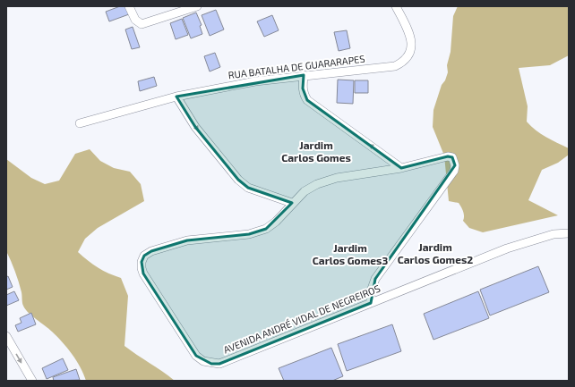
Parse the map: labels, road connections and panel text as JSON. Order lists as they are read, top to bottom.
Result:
{
  "streets": {
    "street": ["RUA BATALHA DE GUARARAPES", "AVENIDA ANDRÉ VIDAL DE NEGREIROS"]
  },
  "districts": ["Jardim Carlos Gomes", "Jardim Carlos Gomes2", "Jardim Carlos Gomes3"]
}
